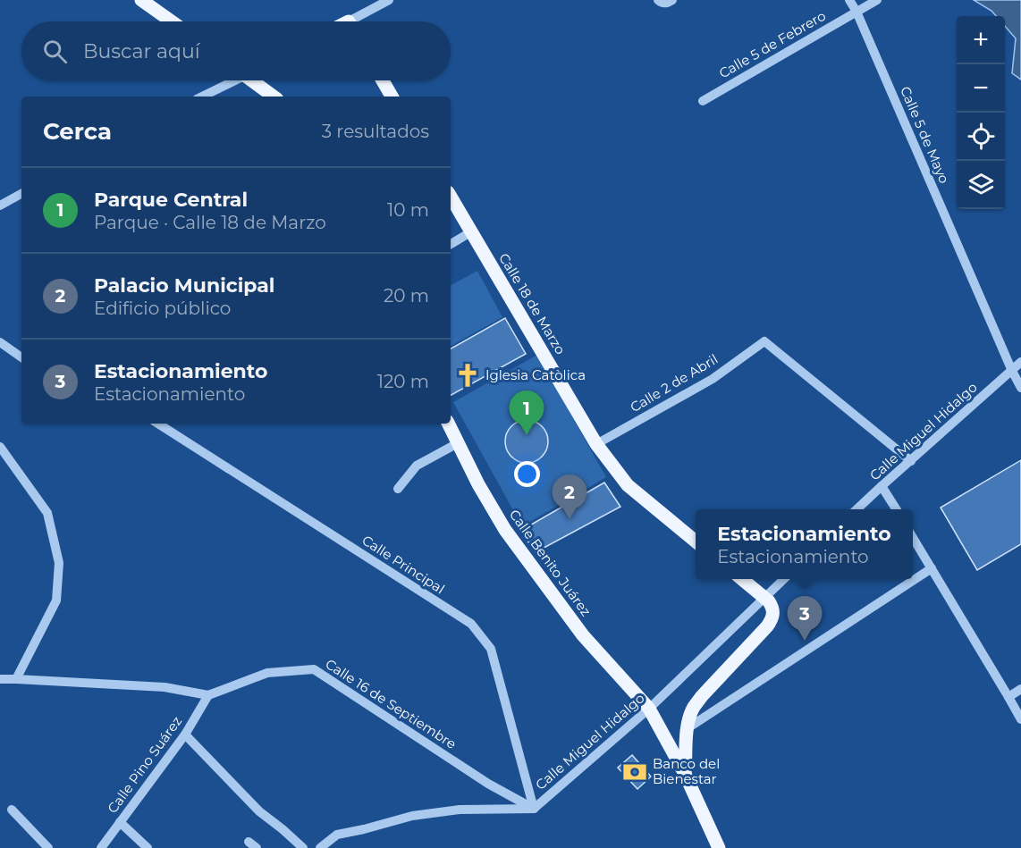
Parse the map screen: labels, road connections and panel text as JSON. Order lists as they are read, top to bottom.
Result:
{
  "streets": {
    "main road": ["Calle 18 de Marzo", "Calle Benito Juárez"],
    "street": [
      "Calle 5 de Febrero",
      "Calle 5 de Mayo",
      "Calle 2 de Abril",
      "Calle Miguel Hidalgo",
      "Calle Principal",
      "Calle 16 de Septiembre",
      "Calle Pino Suárez"
    ]
  },
  "crossings": [
    ["Calle 5 de Febrero", "Calle 5 de Mayo"],
    ["Calle 5 de Mayo", "Calle Miguel Hidalgo"],
    ["Calle 18 de Marzo", "Calle 2 de Abril"],
    ["Calle 2 de Abril", "Calle Miguel Hidalgo"],
    ["Calle Miguel Hidalgo", "Calle Benito Juárez"],
    ["Calle Miguel Hidalgo", "Calle Principal"],
    ["Calle Miguel Hidalgo", "Calle 16 de Septiembre"],
    ["Calle Principal", "Calle 16 de Septiembre"],
    ["Calle 16 de Septiembre", "Calle Pino Suárez"]
  ],
  "places": {
    "church": ["Iglesia Catòlica"],
    "bank": ["Banco del Bienestar"]
  },
  "page": {
    "map_buttons": ["+", "−"],
    "search": "Buscar aquí",
    "heading": ["Cerca", "3 resultados"],
    "list": [
      {
        "mark": "1",
        "name": "Parque Central",
        "note": "Parque · Calle 18 de Marzo",
        "value": "10 m"
      },
      {
        "mark": "2",
        "name": "Palacio Municipal",
        "note": "Edificio público",
        "value": "20 m"
      },
      {
        "mark": "3",
        "name": "Estacionamiento",
        "note": "Estacionamiento",
        "value": "120 m"
      }
    ],
    "pins": ["1", "2", "3"],
    "popup": ["Estacionamiento", "Estacionamiento"]
  }
}
